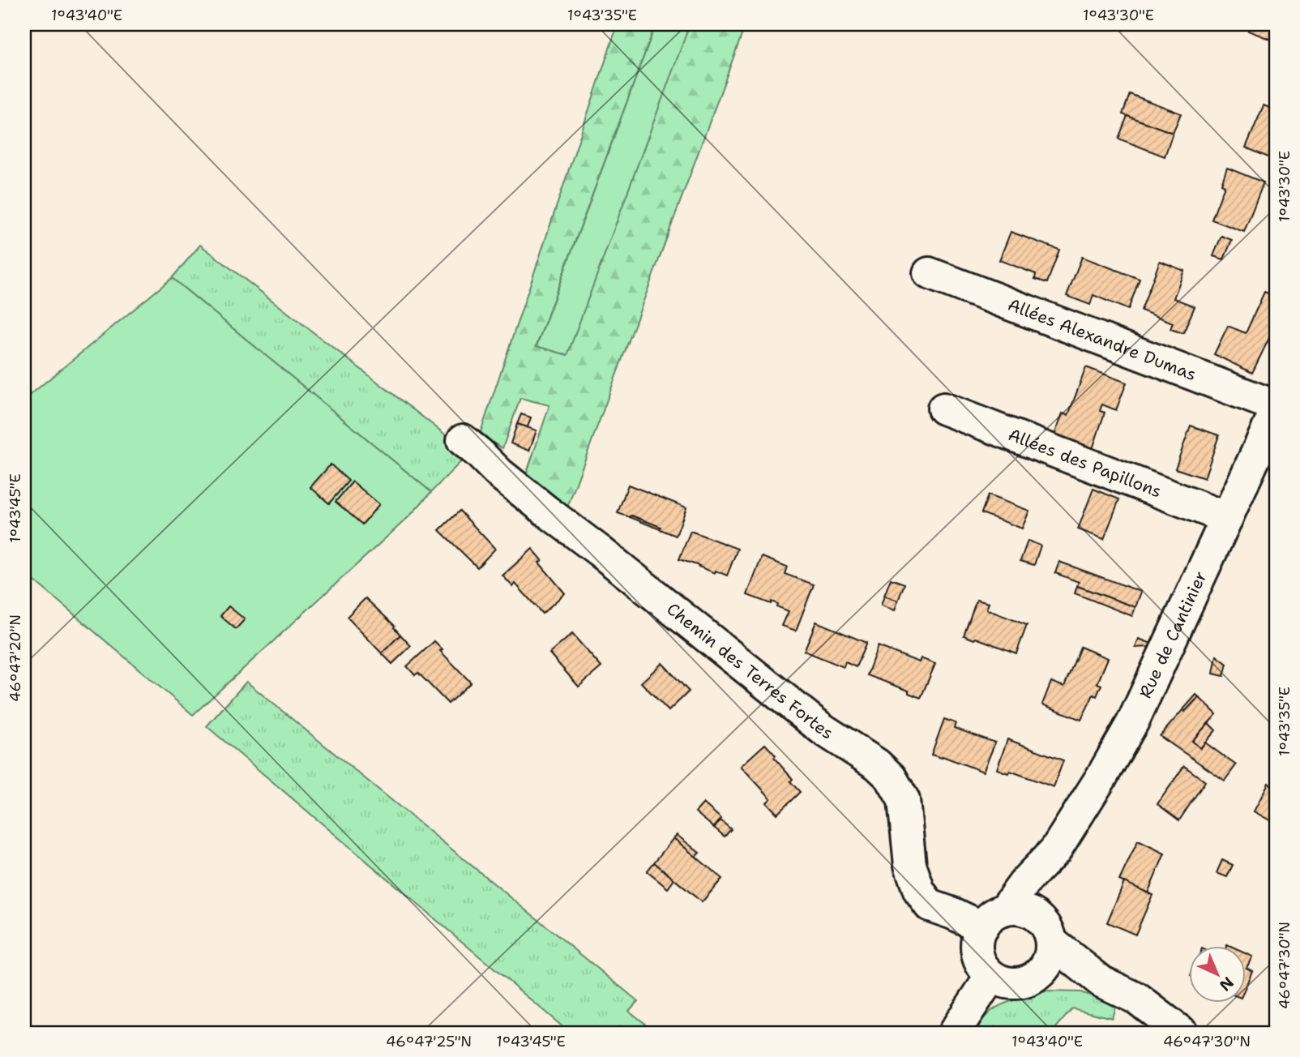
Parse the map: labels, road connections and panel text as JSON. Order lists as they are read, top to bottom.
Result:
{
  "streets": {
    "street": [
      "Allées Alexandre Dumas",
      "Allées des Papillons",
      "Rue de Cantinier",
      "Chemin des Terres Fortes"
    ]
  },
  "crossings": [
    ["Allées des Papillons", "Rue de Cantinier"],
    ["Rue de Cantinier", "Chemin des Terres Fortes"]
  ],
  "north": "bottom right",
  "coordinates": [
    "1°43'40\"E",
    "1°43'35\"E",
    "1°43'30\"E",
    "1°43'45\"E",
    "46°47'20\"N",
    "46°47'30\"N",
    "46°47'25\"N"
  ]
}
